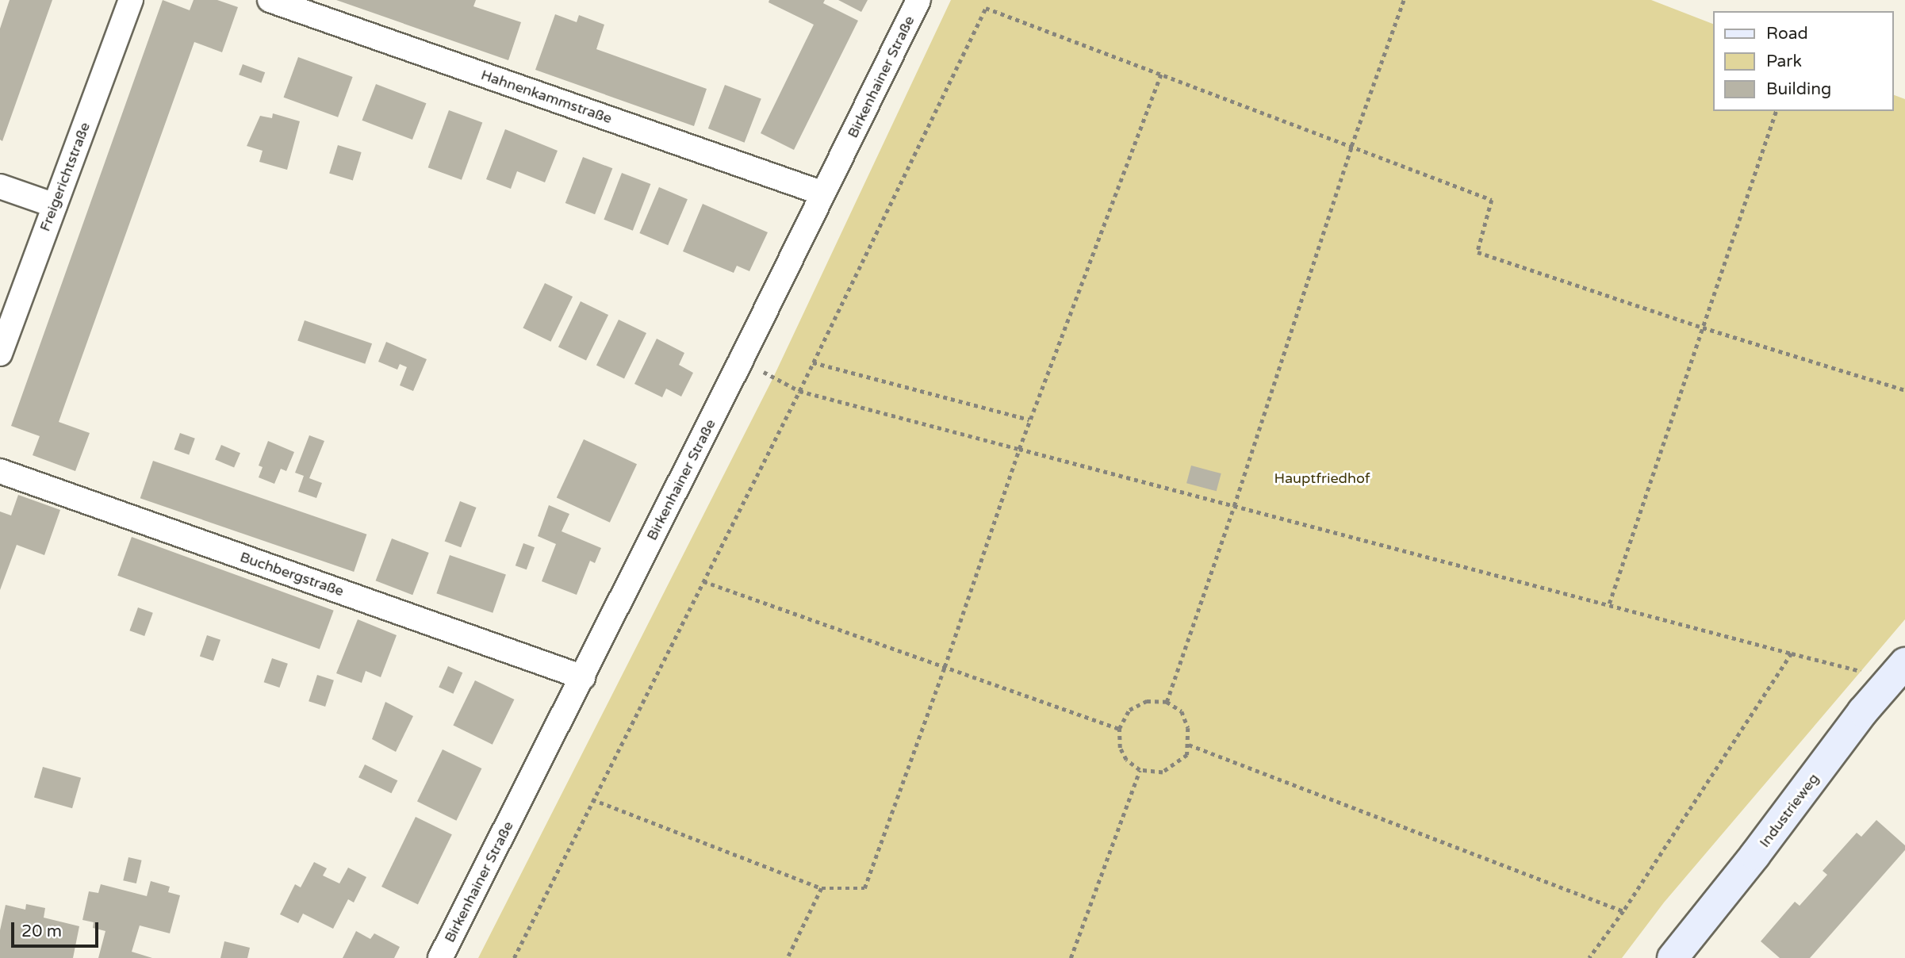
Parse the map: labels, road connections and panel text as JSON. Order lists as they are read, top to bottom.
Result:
{
  "streets": {
    "street": [
      "Birkenhainer Straße",
      "Hahnenkammstraße",
      "Freigerichtstraße",
      "Buchbergstraße",
      "Industrieweg"
    ]
  },
  "crossings": [
    ["Birkenhainer Straße", "Hahnenkammstraße"],
    ["Birkenhainer Straße", "Buchbergstraße"]
  ],
  "parks": ["Hauptfriedhof"],
  "legend": ["Road", "Park", "Building"],
  "scale_bar": "20 m"
}
